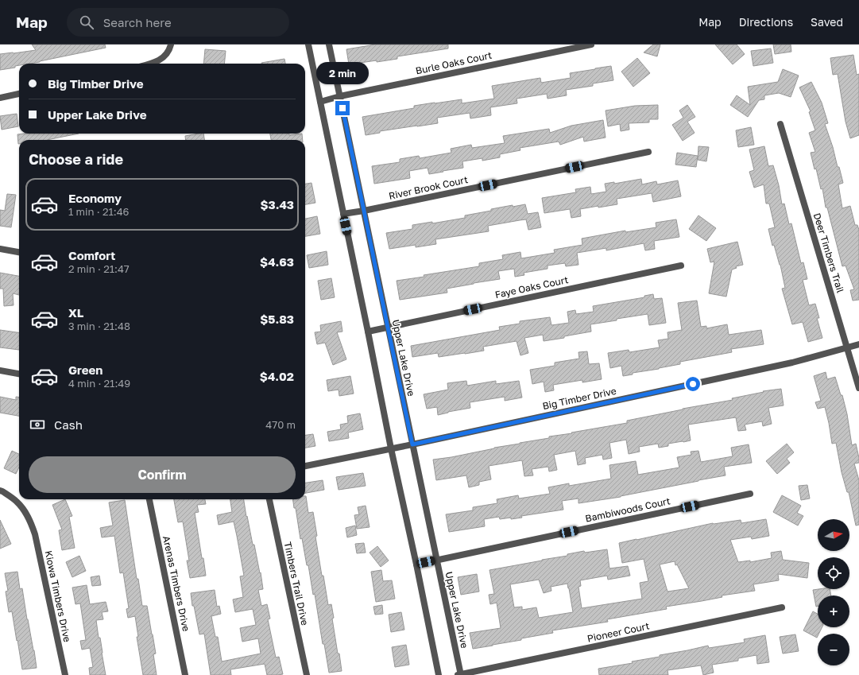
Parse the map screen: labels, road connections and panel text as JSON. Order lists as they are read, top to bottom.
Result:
{
  "streets": {
    "street": [
      "Burle Oaks Court",
      "River Brook Court",
      "Deer Timbers Trail",
      "Faye Oaks Court",
      "Upper Lake Drive",
      "Big Timber Drive",
      "Bambiwoods Court",
      "Arenas Timbers Drive",
      "Timbers Trail Drive",
      "Kiowa Timbers Drive",
      "Pioneer Court"
    ]
  },
  "crossings": [
    ["Burle Oaks Court", "Upper Lake Drive"],
    ["River Brook Court", "Upper Lake Drive"],
    ["Deer Timbers Trail", "Big Timber Drive"],
    ["Faye Oaks Court", "Upper Lake Drive"],
    ["Upper Lake Drive", "Big Timber Drive"],
    ["Upper Lake Drive", "Bambiwoods Court"],
    ["Upper Lake Drive", "Pioneer Court"]
  ],
  "north": "right",
  "page": {
    "header": "Map",
    "search": "Search here",
    "nav": ["Map", "Directions", "Saved"],
    "bubble": "2 min",
    "banner": ["Big Timber Drive", "Upper Lake Drive"],
    "heading": "Choose a ride",
    "list": [
      {
        "name": "Economy",
        "note": "1 min · 21:46",
        "value": "$3.43"
      },
      {
        "name": "Comfort",
        "note": "2 min · 21:47",
        "value": "$4.63"
      },
      {
        "name": "XL",
        "note": "3 min · 21:48",
        "value": "$5.83"
      },
      {
        "name": "Green",
        "note": "4 min · 21:49",
        "value": "$4.02"
      }
    ],
    "pay": ["Cash", "470 m"],
    "buttons": "Confirm",
    "map_buttons": ["+", "−"]
  }
}
